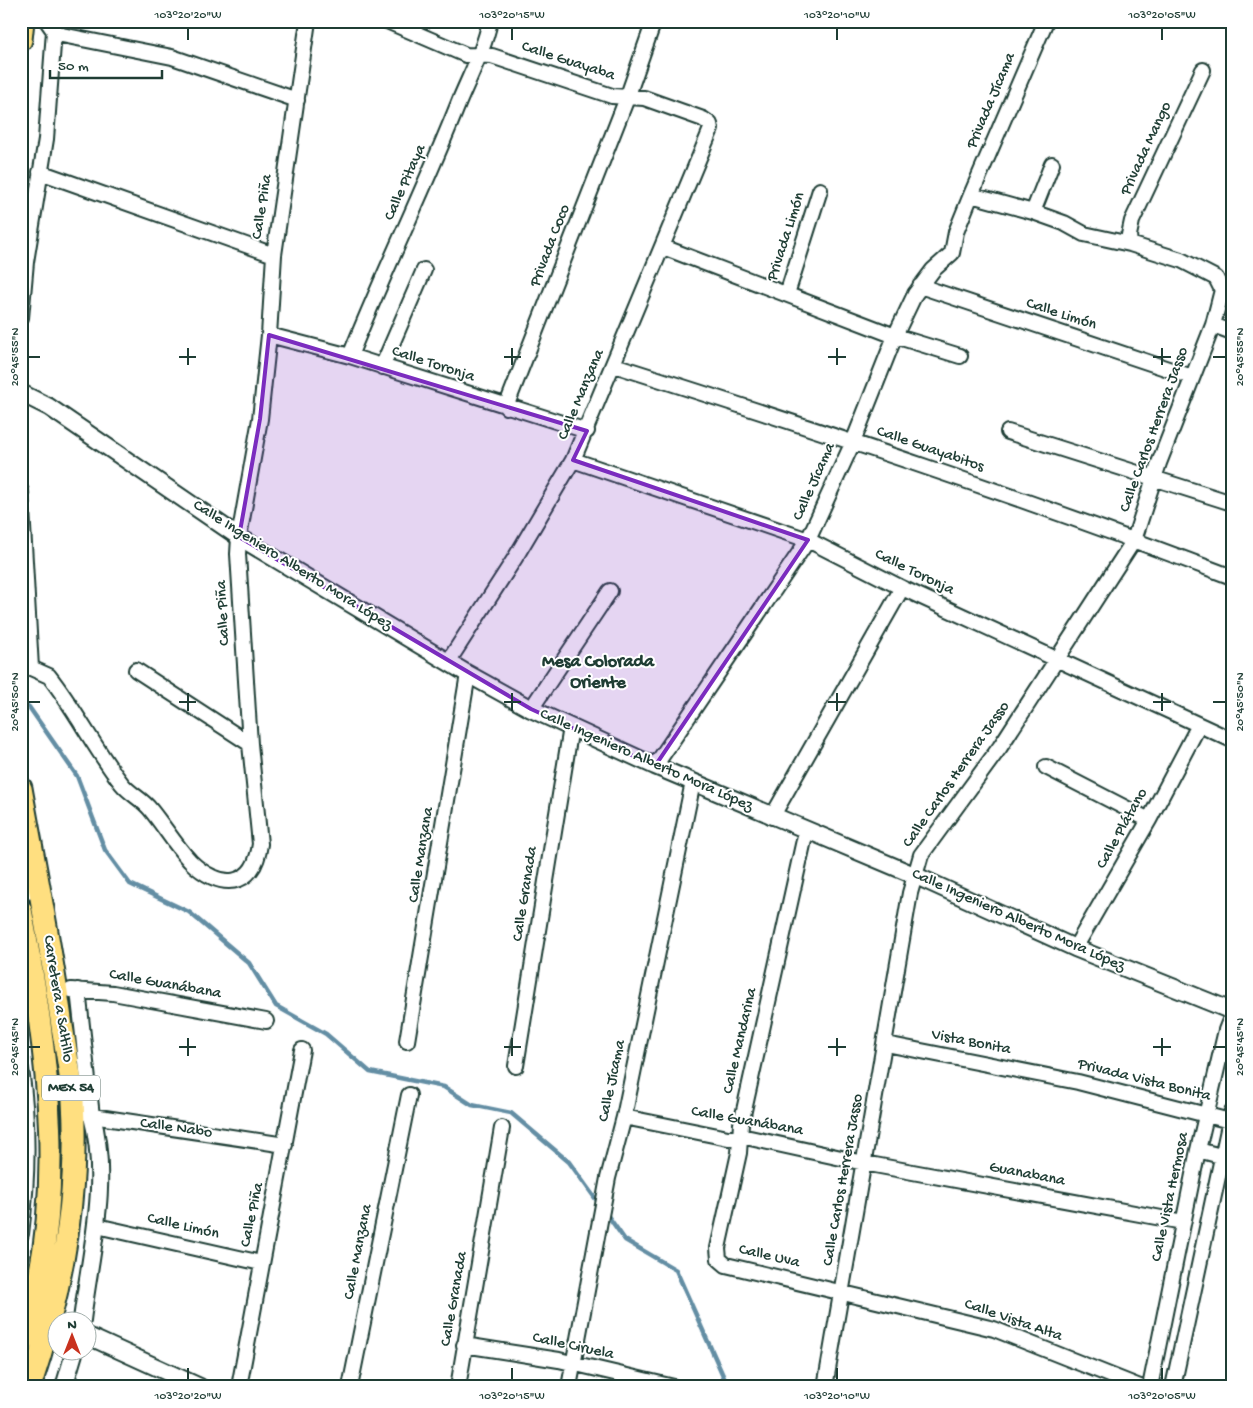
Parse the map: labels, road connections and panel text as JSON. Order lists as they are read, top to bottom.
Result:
{
  "streets": {
    "main road": ["Carretera a Saltillo", "MEX 54"],
    "street": [
      "Calle Guayaba",
      "Privada Jícama",
      "Privada Mango",
      "Calle Pitaya",
      "Calle Piña",
      "Privada Limón",
      "Privada Coco",
      "Calle Limón",
      "Calle Toronja",
      "Calle Manzana",
      "Calle Carlos Herrera Jasso",
      "Calle Guayabitos",
      "Calle Jícama",
      "Calle Ingeniero Alberto Mora López",
      "Calle Plátano",
      "Calle Granada",
      "Calle Guanábana",
      "Calle Mandarina",
      "Vista Bonita",
      "Privada Vista Bonita",
      "Calle Nabo",
      "Guanabana",
      "Calle Vista Hermosa",
      "Calle Uva",
      "Calle Vista Alta",
      "Calle Ciruela"
    ]
  },
  "crossings": [
    ["Calle Guayaba", "Calle Pitaya"],
    ["Calle Guayaba", "Privada Coco"],
    ["Calle Guayaba", "Calle Manzana"],
    ["Privada Jícama", "Calle Jícama"],
    ["Privada Mango", "Calle Carlos Herrera Jasso"],
    ["Calle Pitaya", "Calle Toronja"],
    ["Calle Piña", "Calle Limón"],
    ["Calle Piña", "Calle Toronja"],
    ["Calle Piña", "Calle Ingeniero Alberto Mora López"],
    ["Calle Piña", "Calle Nabo"],
    ["Privada Coco", "Calle Toronja"],
    ["Calle Limón", "Calle Carlos Herrera Jasso"],
    ["Calle Limón", "Calle Jícama"],
    ["Calle Toronja", "Calle Manzana"],
    ["Calle Toronja", "Calle Carlos Herrera Jasso"],
    ["Calle Toronja", "Calle Jícama"],
    ["Calle Toronja", "Calle Plátano"],
    ["Calle Manzana", "Calle Guayabitos"],
    ["Calle Manzana", "Calle Ingeniero Alberto Mora López"],
    ["Calle Carlos Herrera Jasso", "Calle Guayabitos"],
    ["Calle Carlos Herrera Jasso", "Calle Ingeniero Alberto Mora López"],
    ["Calle Carlos Herrera Jasso", "Calle Guanábana"],
    ["Calle Carlos Herrera Jasso", "Vista Bonita"],
    ["Calle Carlos Herrera Jasso", "Guanabana"],
    ["Calle Carlos Herrera Jasso", "Calle Uva"],
    ["Calle Carlos Herrera Jasso", "Calle Vista Alta"],
    ["Calle Guayabitos", "Calle Jícama"],
    ["Calle Jícama", "Calle Ingeniero Alberto Mora López"],
    ["Calle Jícama", "Calle Guanábana"],
    ["Calle Jícama", "Calle Ciruela"],
    ["Calle Ingeniero Alberto Mora López", "Calle Plátano"],
    ["Calle Ingeniero Alberto Mora López", "Calle Granada"],
    ["Calle Ingeniero Alberto Mora López", "Calle Mandarina"],
    ["Calle Granada", "Calle Ciruela"],
    ["Calle Guanábana", "Carretera a Saltillo"],
    ["Calle Guanábana", "Calle Mandarina"],
    ["Calle Guanábana", "Guanabana"],
    ["Calle Mandarina", "Calle Uva"],
    ["Vista Bonita", "Privada Vista Bonita"],
    ["Privada Vista Bonita", "Calle Vista Hermosa"],
    ["Guanabana", "Calle Vista Hermosa"],
    ["Calle Uva", "Calle Vista Alta"]
  ],
  "districts": ["Mesa Colorada Oriente"],
  "scale_bar": "50 m",
  "north": "top",
  "coordinates": [
    "103°20'20\"W",
    "103°20'15\"W",
    "103°20'10\"W",
    "103°20'05\"W",
    "20°45'55\"N",
    "20°45'50\"N",
    "20°45'45\"N"
  ]
}
